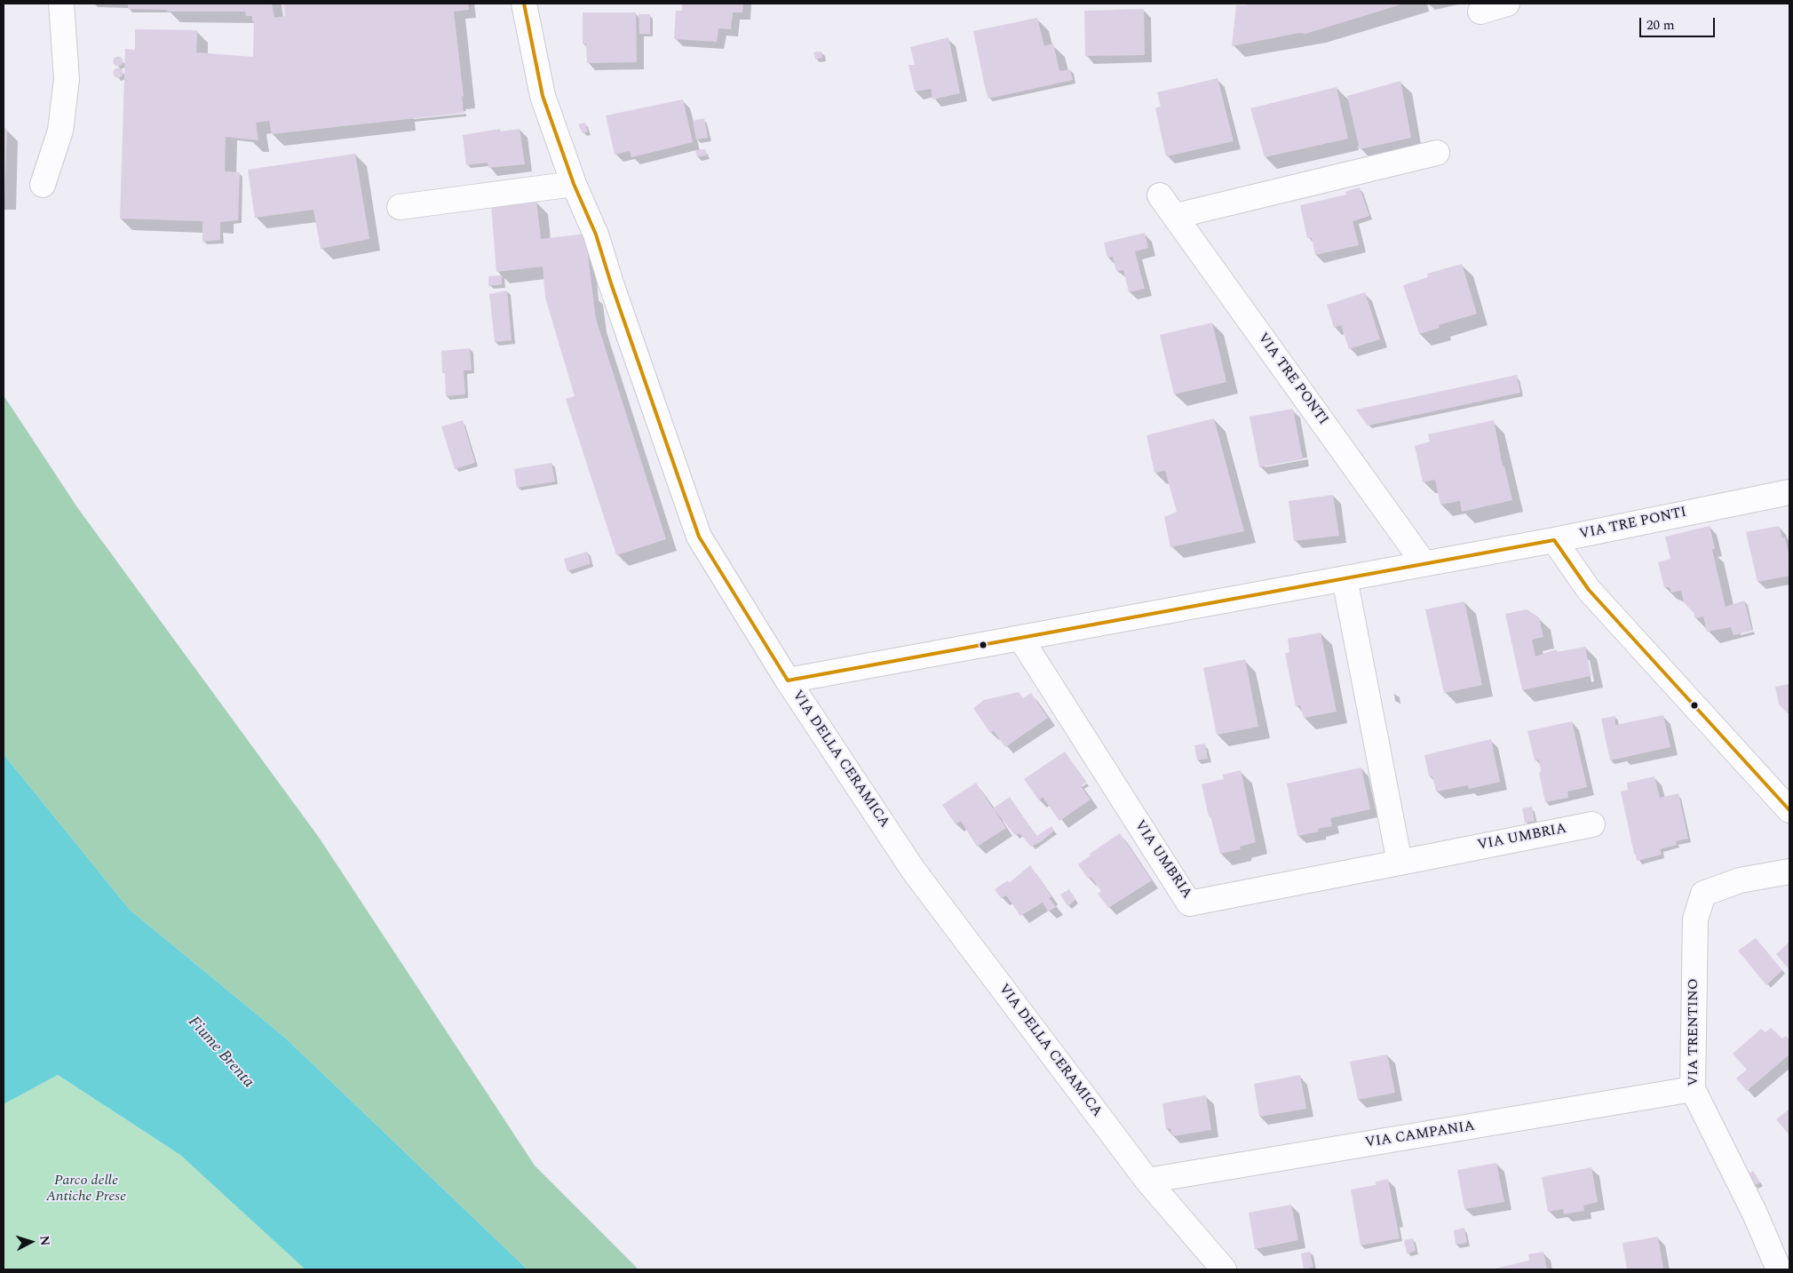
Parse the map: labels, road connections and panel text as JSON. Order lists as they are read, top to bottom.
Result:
{
  "streets": {
    "street": [
      "VIA TRE PONTI",
      "VIA DELLA CERAMICA",
      "VIA UMBRIA",
      "VIA TRENTINO",
      "VIA CAMPANIA"
    ]
  },
  "crossings": [
    ["VIA TRE PONTI", "VIA DELLA CERAMICA"],
    ["VIA TRE PONTI", "VIA UMBRIA"],
    ["VIA DELLA CERAMICA", "VIA CAMPANIA"],
    ["VIA TRENTINO", "VIA CAMPANIA"]
  ],
  "water": ["Fiume Brenta"],
  "parks": ["Parco delle Antiche Prese"],
  "scale_bar": "20 m",
  "north": "right"
}
